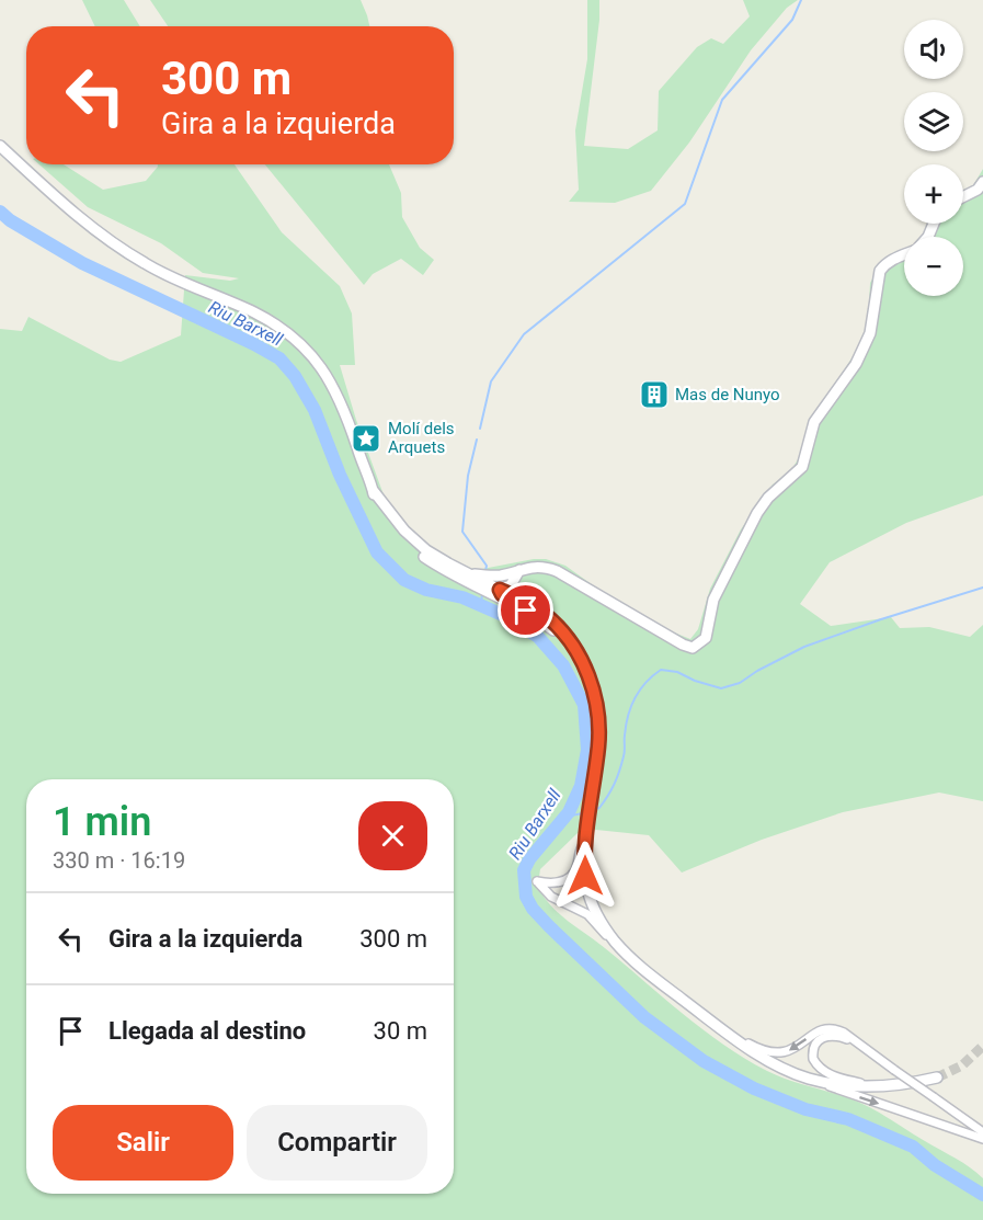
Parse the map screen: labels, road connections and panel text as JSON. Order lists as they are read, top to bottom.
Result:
{
  "water": ["Riu Barxell"],
  "places": {
    "building": ["Mas de Nunyo"],
    "place": ["Molí dels Arquets"]
  },
  "page": {
    "map_buttons": ["+", "−"],
    "turn": ["300 m", "Gira a la izquierda"],
    "heading": ["1 min", "330 m · 16:19"],
    "list": [
      {
        "name": "Gira a la izquierda",
        "value": "300 m"
      },
      {
        "name": "Llegada al destino",
        "value": "30 m"
      }
    ],
    "buttons": ["Salir", "Compartir"]
  }
}
